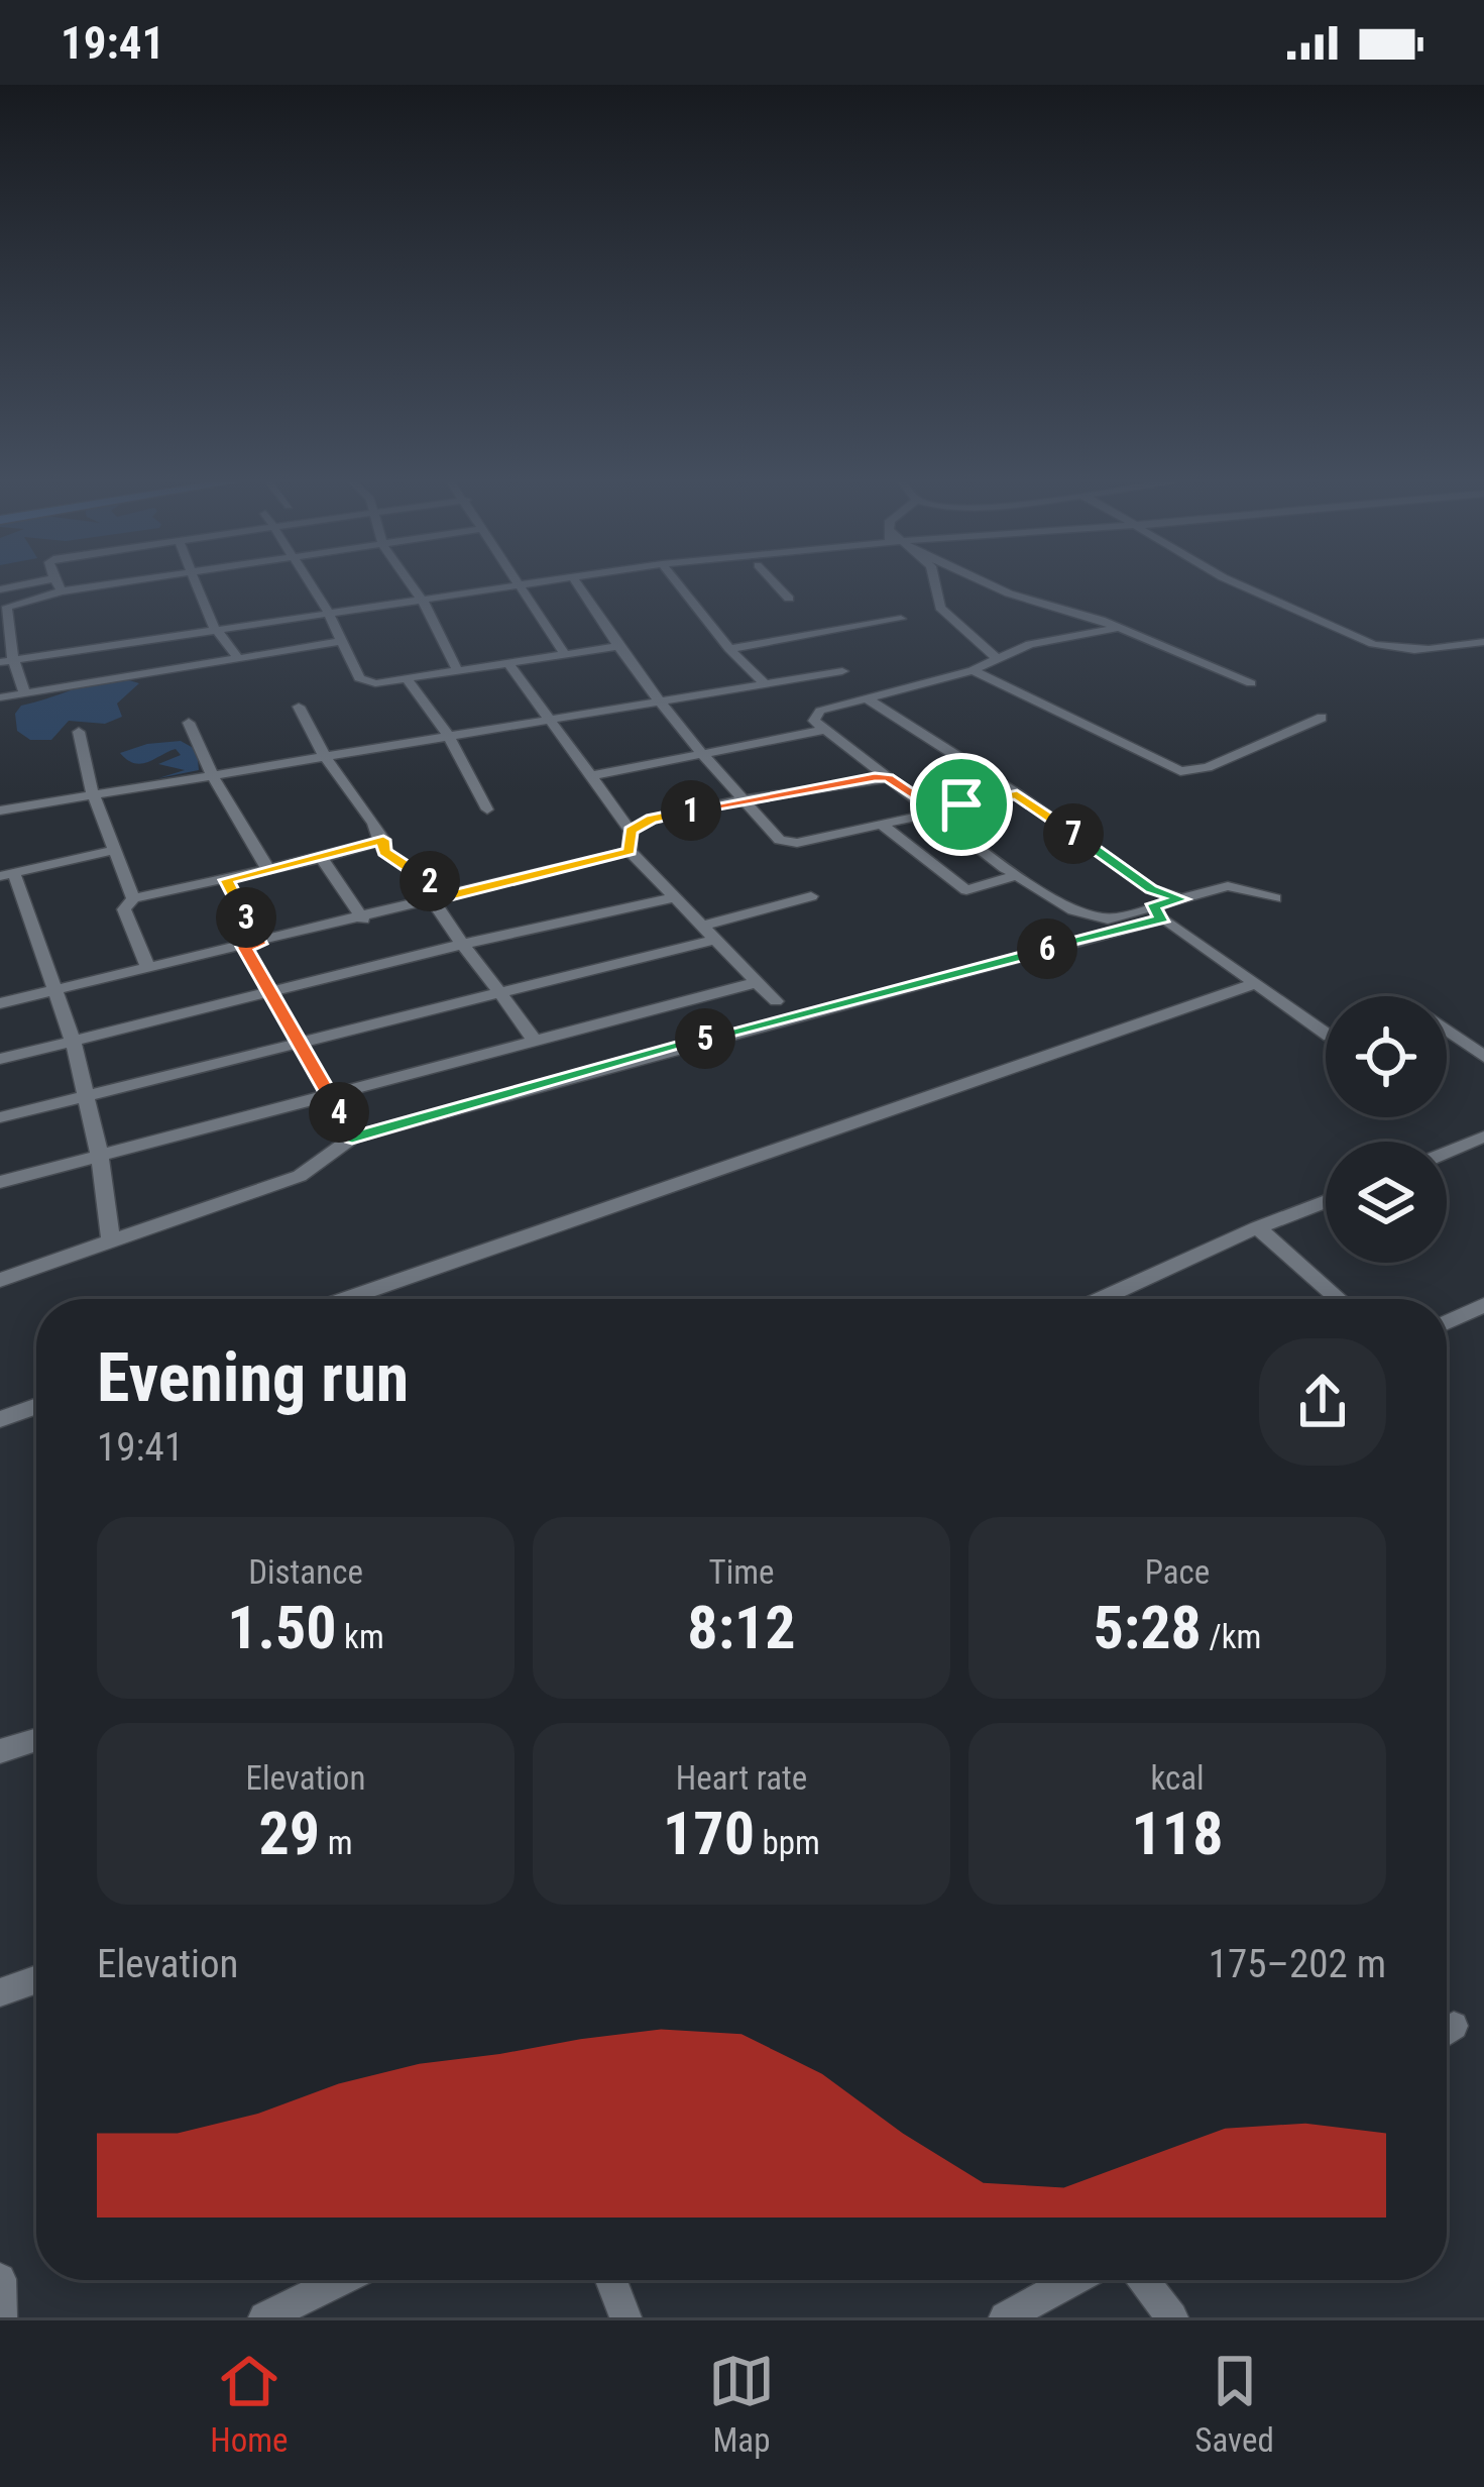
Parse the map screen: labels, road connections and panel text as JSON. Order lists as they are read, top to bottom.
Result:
{
  "page": {
    "status": "19:41",
    "pins": [
      "1",
      "7",
      "2",
      "3",
      "6",
      "5",
      "4"
    ],
    "heading": ["Evening run", "19:41"],
    "stats": [
      ["Distance", "1.50 km"],
      ["Time", "8:12"],
      ["Pace", "5:28 /km"],
      ["Elevation", "29 m"],
      ["Heart rate", "170 bpm"],
      ["kcal", "118"]
    ],
    "chart": ["Elevation", "175–202 m"],
    "tabs": ["Home", "Map", "Saved"]
  }
}
